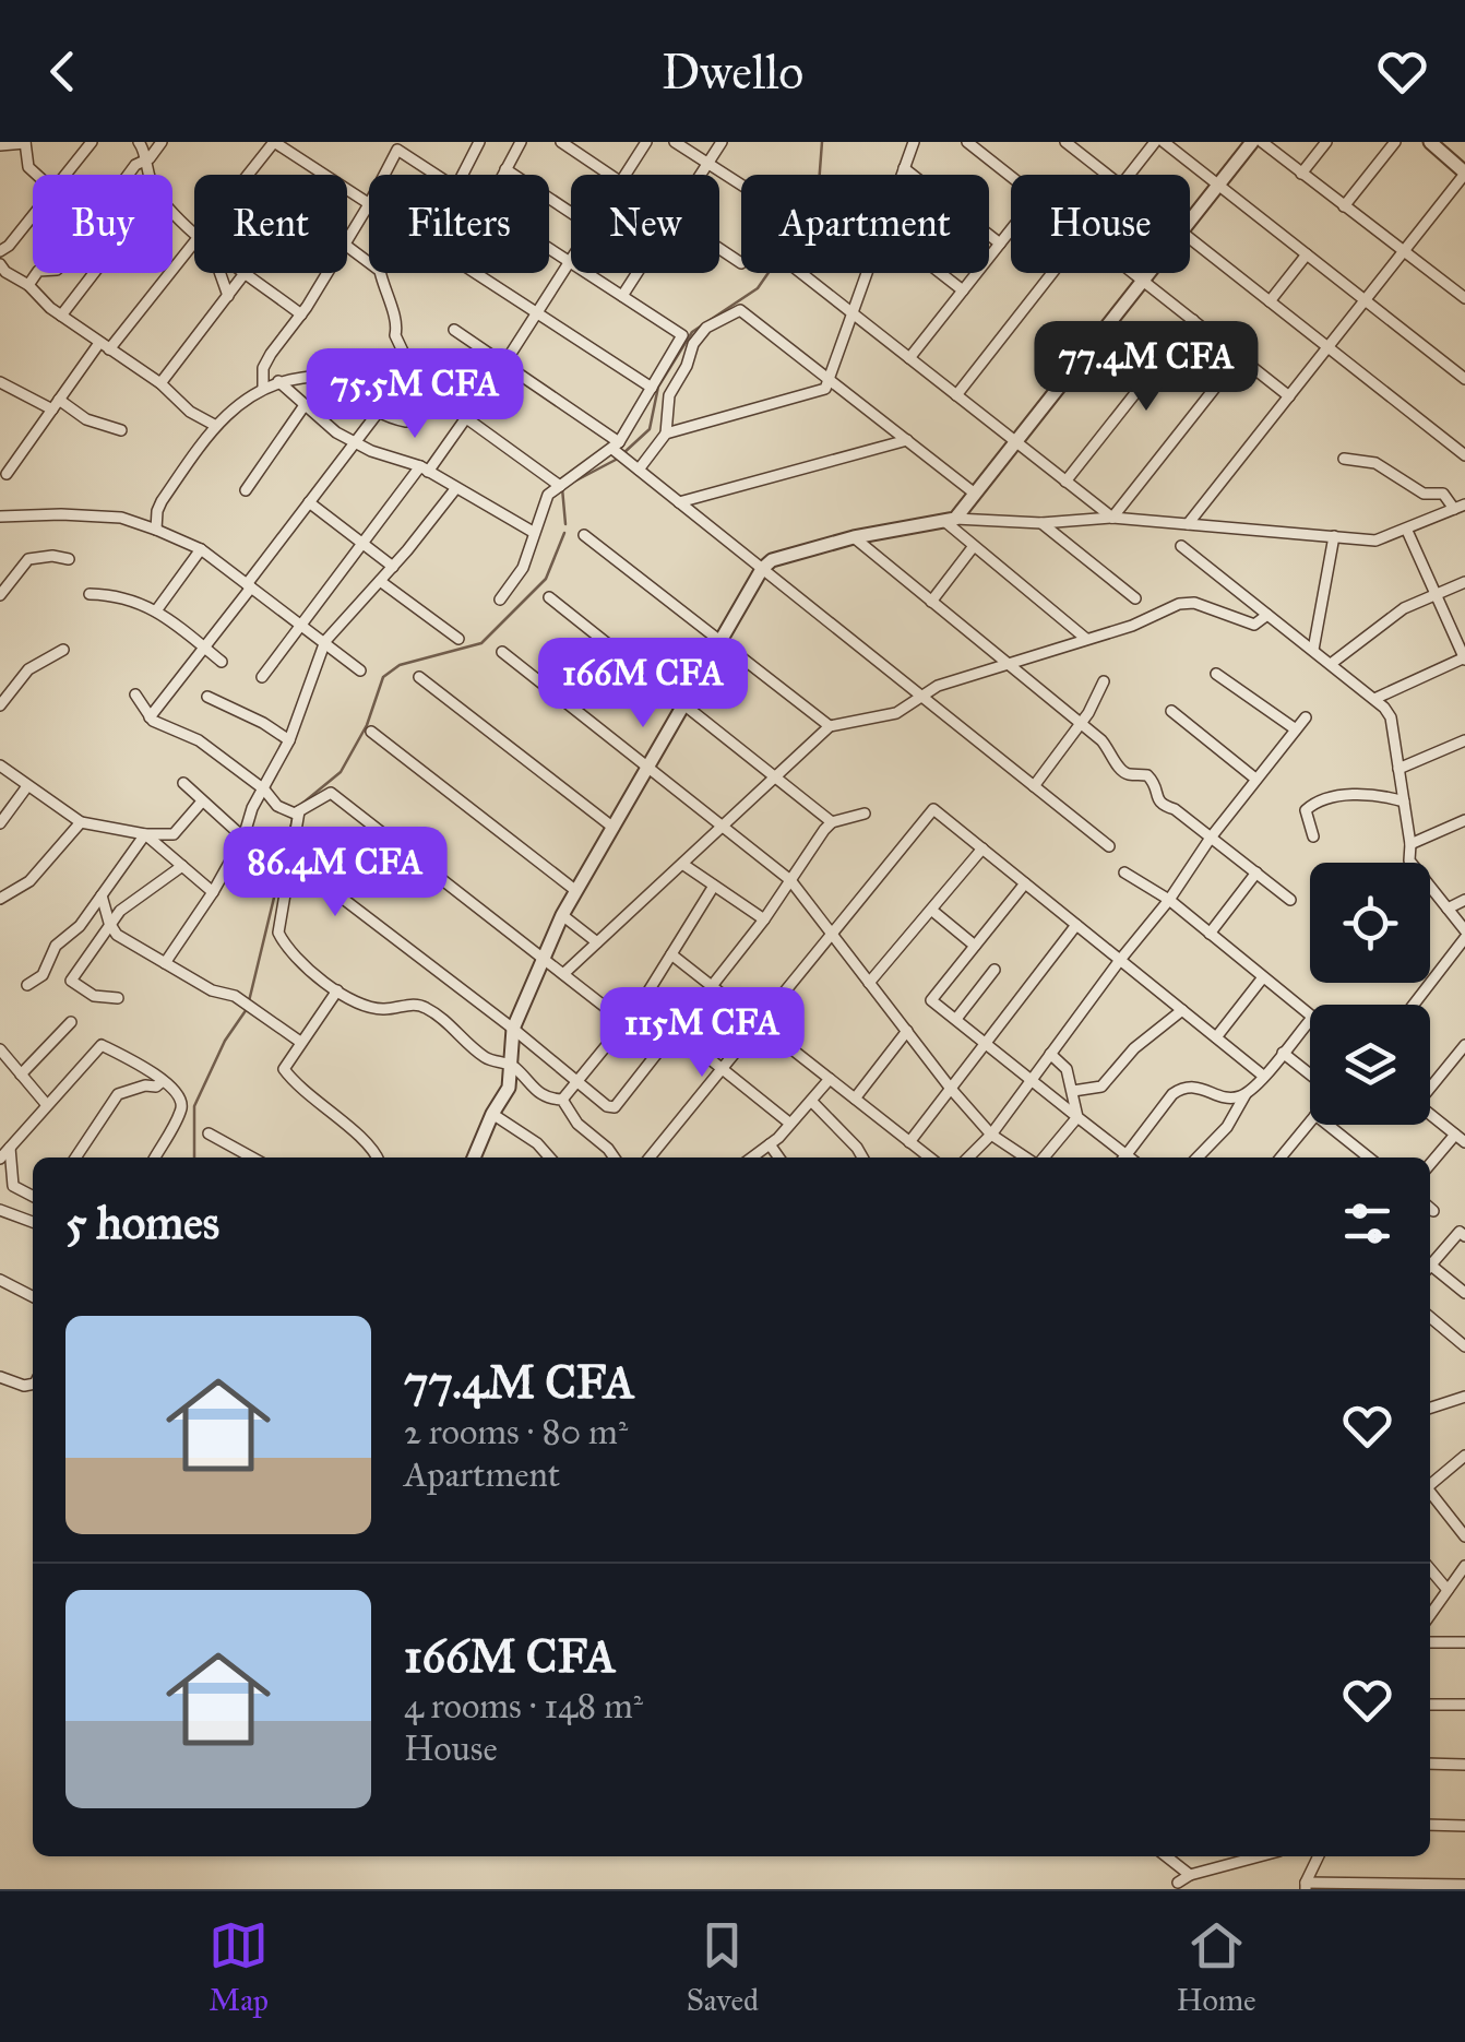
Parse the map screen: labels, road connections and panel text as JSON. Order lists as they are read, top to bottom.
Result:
{
  "page": {
    "header": "Dwello",
    "chip": [
      "Buy",
      "Rent",
      "Filters",
      "New",
      "Apartment",
      "House"
    ],
    "price": [
      "77.4M CFA",
      "75.5M CFA",
      "166M CFA",
      "86.4M CFA",
      "115M CFA"
    ],
    "heading": "5 homes",
    "list": [
      {
        "name": "77.4M CFA",
        "note": "2 rooms · 80 m² · Apartment"
      },
      {
        "name": "166M CFA",
        "note": "4 rooms · 148 m² · House"
      }
    ],
    "tabs": ["Map", "Saved", "Home"]
  }
}
